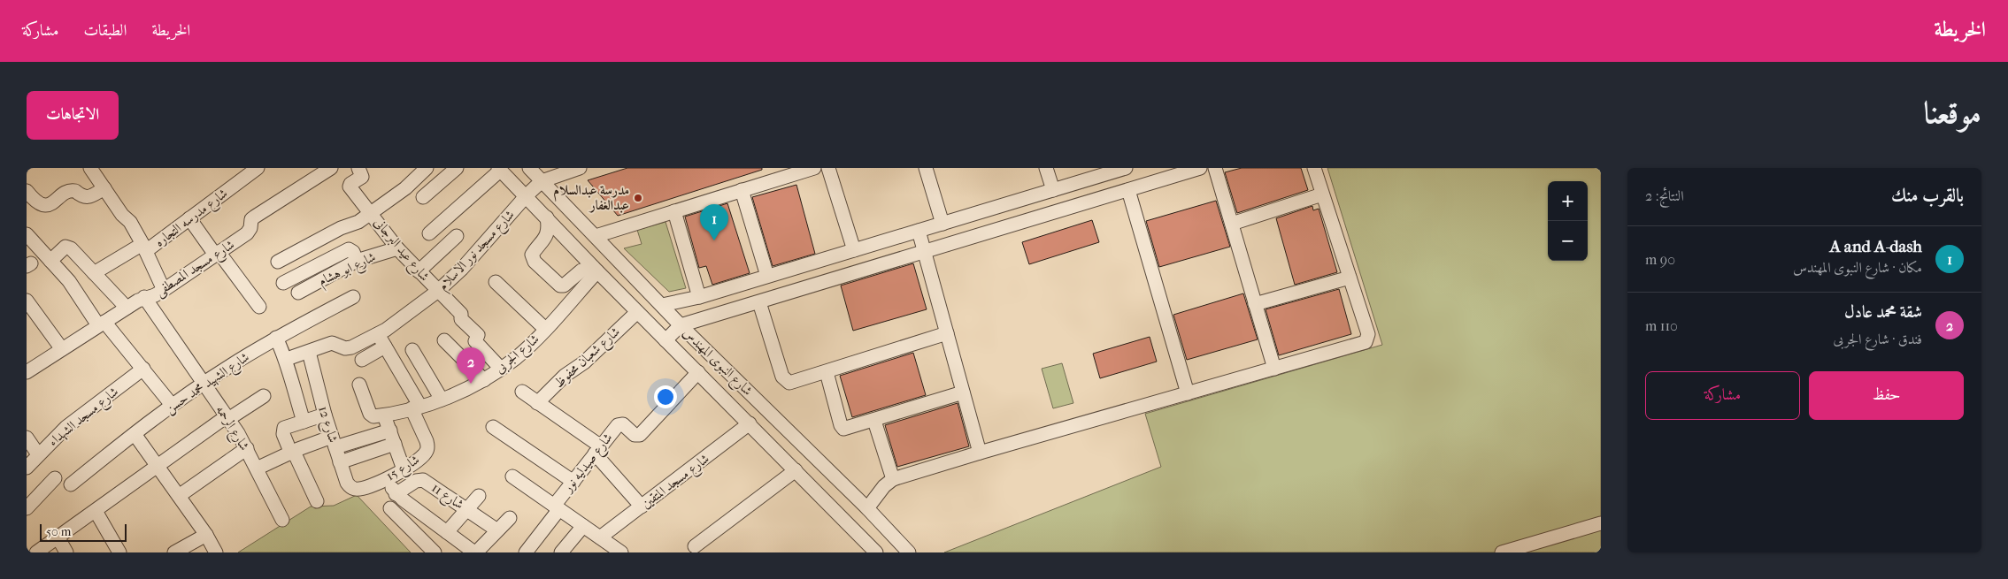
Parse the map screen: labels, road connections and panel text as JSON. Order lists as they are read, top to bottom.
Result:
{
  "streets": {
    "street": [
      "شارع مدرسه التجاره",
      "شارع عيد البرجانى",
      "شارع مسجد نور الاسلام",
      "شارع مسجد المصطفى",
      "شارع ابو هشام",
      "شارع الجربى",
      "شارع شعبان محفوظ",
      "شارع النبوى المهندس",
      "شارع الشهيد محمد حسن",
      "شارع مسجد الشهداء",
      "شارع 12",
      "شارع الرحمه",
      "شارع صيدليه نور",
      "شارع 15",
      "شارع مسجد المتقين",
      "شارع 11"
    ]
  },
  "crossings": [
    ["شارع عيد البرجانى", "شارع مسجد نور الاسلام"],
    ["شارع عيد البرجانى", "شارع ابو هشام"],
    ["شارع عيد البرجانى", "شارع الجربى"],
    ["شارع مسجد نور الاسلام", "شارع النبوى المهندس"],
    ["شارع مسجد نور الاسلام", "شارع 12"],
    ["شارع مسجد المصطفى", "شارع الرحمه"],
    ["شارع الجربى", "شارع النبوى المهندس"],
    ["شارع الجربى", "شارع 15"],
    ["شارع شعبان محفوظ", "شارع النبوى المهندس"],
    ["شارع النبوى المهندس", "شارع صيدليه نور"],
    ["شارع النبوى المهندس", "شارع مسجد المتقين"],
    ["شارع الشهيد محمد حسن", "شارع الرحمه"],
    ["شارع 12", "شارع 15"]
  ],
  "places": ["مدرسة عبدالسلام عبدالغفار"],
  "scale_bar": "50 m",
  "page": {
    "header": "الخريطة",
    "nav": ["الخريطة", "الطبقات", "مشاركة"],
    "title": "موقعنا",
    "buttons": [
      "الاتجاهات",
      ["حفظ", "مشاركة"]
    ],
    "heading": ["بالقرب منك", "النتائج: 2"],
    "map_buttons": ["+", "−"],
    "pins": ["1", "2"],
    "list": [
      {
        "mark": "1",
        "name": "A and A-dash",
        "note": "مكان · شارع النبوى المهندس",
        "value": "90 m"
      },
      {
        "mark": "2",
        "name": "شقة محمد عادل",
        "note": "فندق · شارع الجربى",
        "value": "110 m"
      }
    ],
    "scale": "50 m"
  }
}
